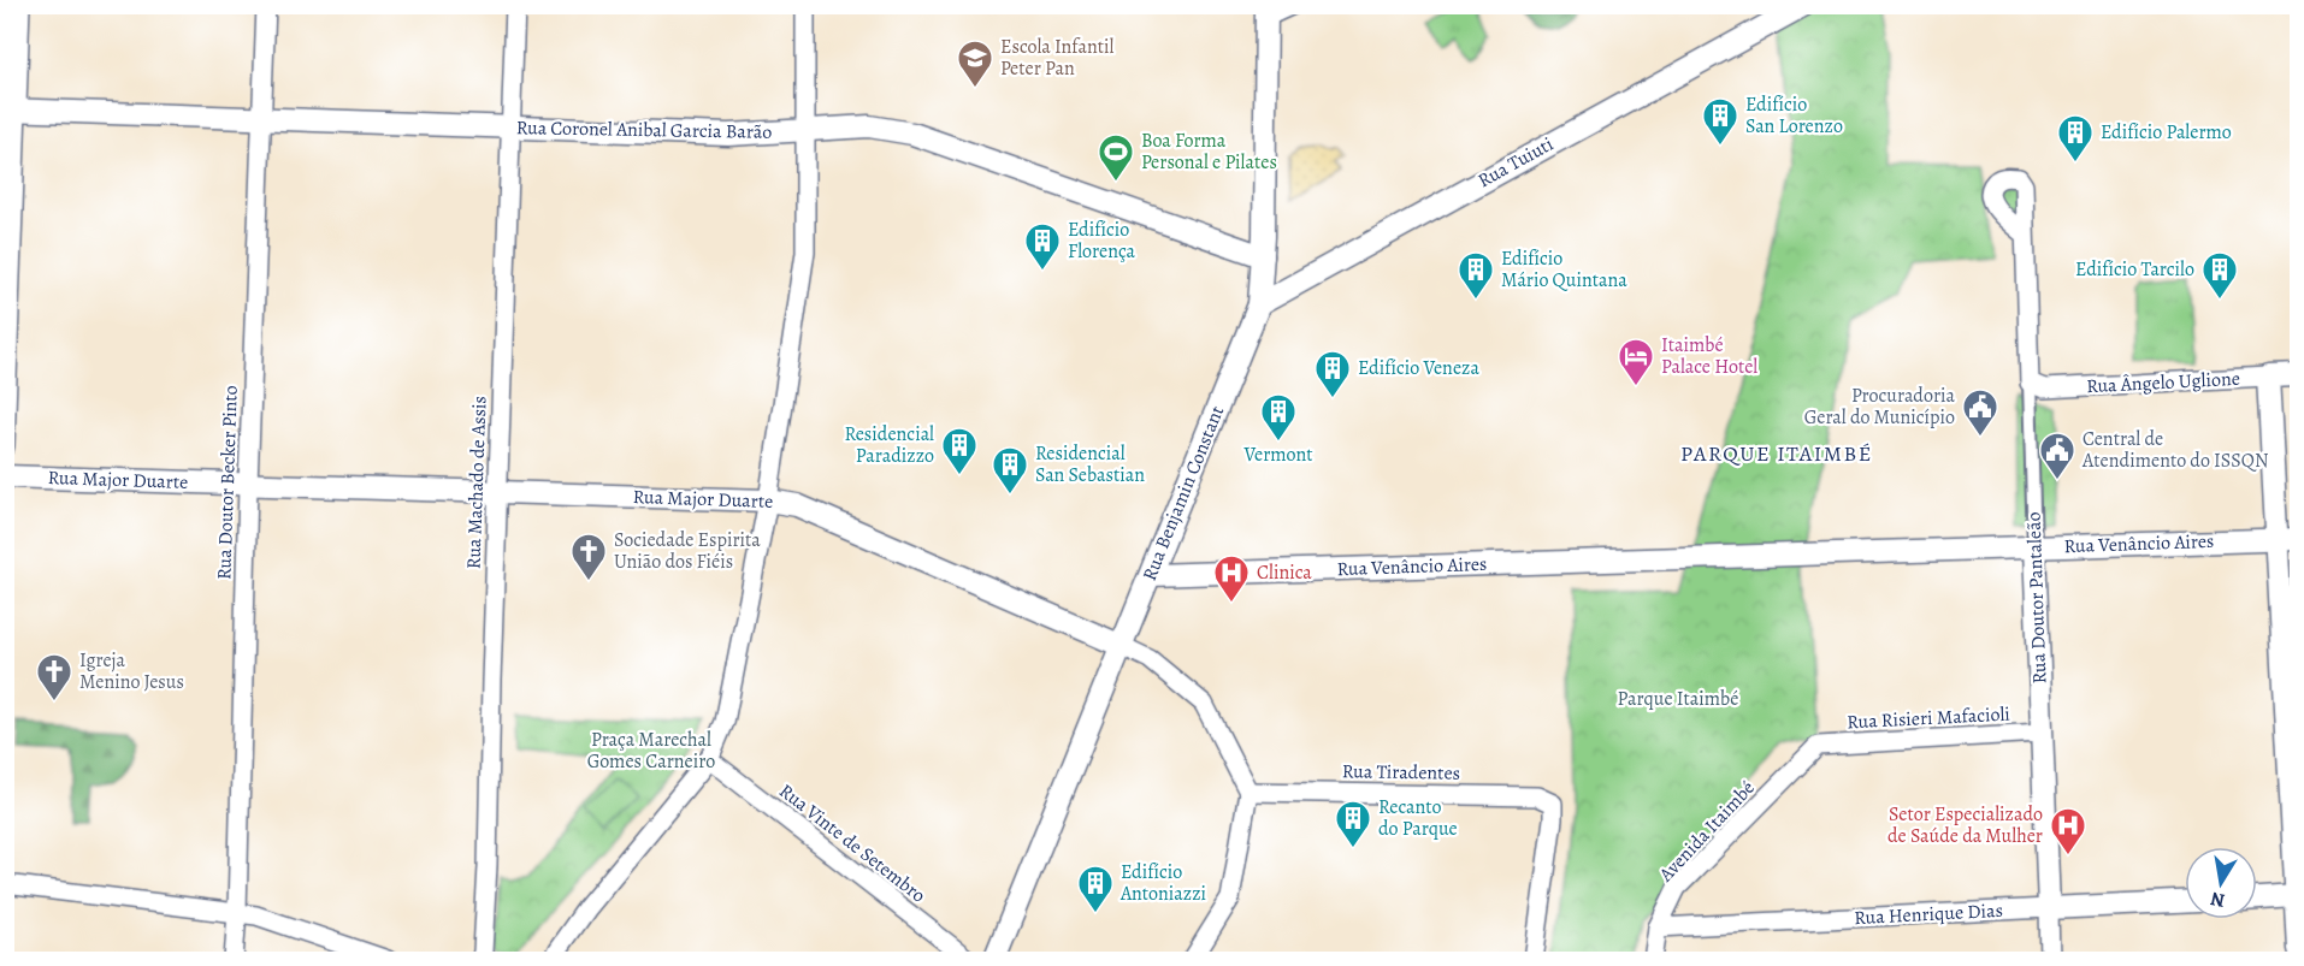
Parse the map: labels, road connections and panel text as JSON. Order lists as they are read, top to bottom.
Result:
{
  "streets": {
    "street": [
      "Rua Coronel Anibal Garcia Barão",
      "Rua Tuiuti",
      "Rua Ângelo Uglione",
      "Rua Major Duarte",
      "Rua Doutor Becker Pinto",
      "Rua Machado de Assis",
      "Rua Benjamin Constant",
      "Rua Venâncio Aires",
      "Rua Doutor Pantaleão",
      "Rua Risieri Mafacioli",
      "Rua Tiradentes",
      "Avenida Itaimbé",
      "Rua Vinte de Setembro",
      "Rua Henrique Dias"
    ]
  },
  "crossings": [
    ["Rua Coronel Anibal Garcia Barão", "Rua Doutor Becker Pinto"],
    ["Rua Coronel Anibal Garcia Barão", "Rua Machado de Assis"],
    ["Rua Coronel Anibal Garcia Barão", "Rua Benjamin Constant"],
    ["Rua Tuiuti", "Rua Benjamin Constant"],
    ["Rua Ângelo Uglione", "Rua Doutor Pantaleão"],
    ["Rua Major Duarte", "Rua Doutor Becker Pinto"],
    ["Rua Major Duarte", "Rua Machado de Assis"],
    ["Rua Major Duarte", "Rua Benjamin Constant"],
    ["Rua Major Duarte", "Rua Tiradentes"],
    ["Rua Benjamin Constant", "Rua Venâncio Aires"],
    ["Rua Venâncio Aires", "Rua Doutor Pantaleão"],
    ["Rua Doutor Pantaleão", "Rua Risieri Mafacioli"],
    ["Rua Doutor Pantaleão", "Rua Henrique Dias"],
    ["Rua Risieri Mafacioli", "Avenida Itaimbé"],
    ["Avenida Itaimbé", "Rua Henrique Dias"]
  ],
  "districts": ["PARQUE ITAIMBÉ"],
  "parks": ["Parque Itaimbé", "Praça Marechal Gomes Carneiro"],
  "places": {
    "school or university": ["Escola Infantil Peter Pan"],
    "building": [
      "Edifício San Lorenzo",
      "Edifício Palermo",
      "Edifício Florença",
      "Edifício Mário Quintana",
      "Edifício Tarcilo",
      "Edifício Veneza",
      "Vermont",
      "Residencial Paradizzo",
      "Residencial San Sebastian",
      "Recanto do Parque",
      "Edifício Antoniazzi"
    ],
    "sports": ["Boa Forma Personal e Pilates"],
    "hotel": ["Itaimbé Palace Hotel"],
    "public building": ["Procuradoria Geral do Município", "Central de Atendimento do ISSQN"],
    "church": ["Sociedade Espirita União dos Fiéis", "Igreja Menino Jesus"],
    "hospital": ["Clinica", "Setor Especializado de Saúde da Mulher"]
  },
  "north": "bottom"
}
